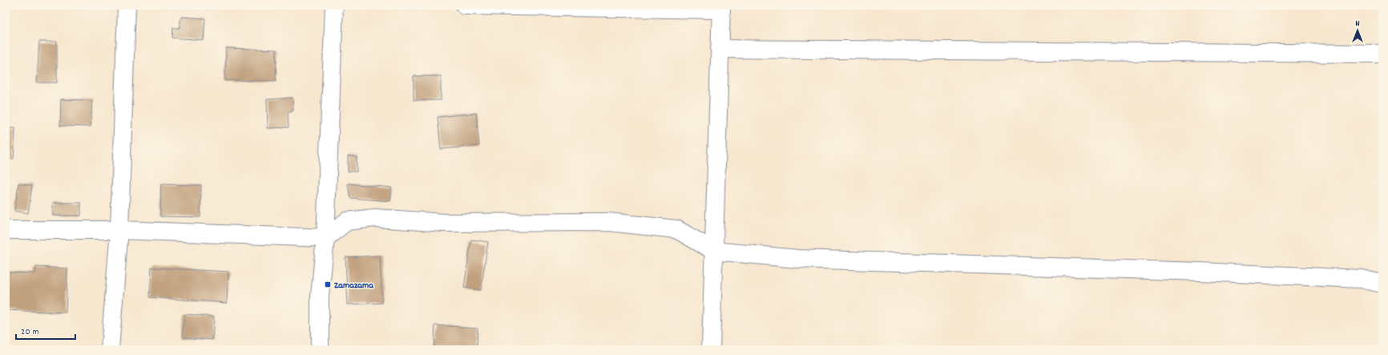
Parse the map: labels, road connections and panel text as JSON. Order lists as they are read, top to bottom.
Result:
{
  "places": {
    "transit": ["Zamazama"]
  },
  "scale_bar": "20 m",
  "north": "top"
}
